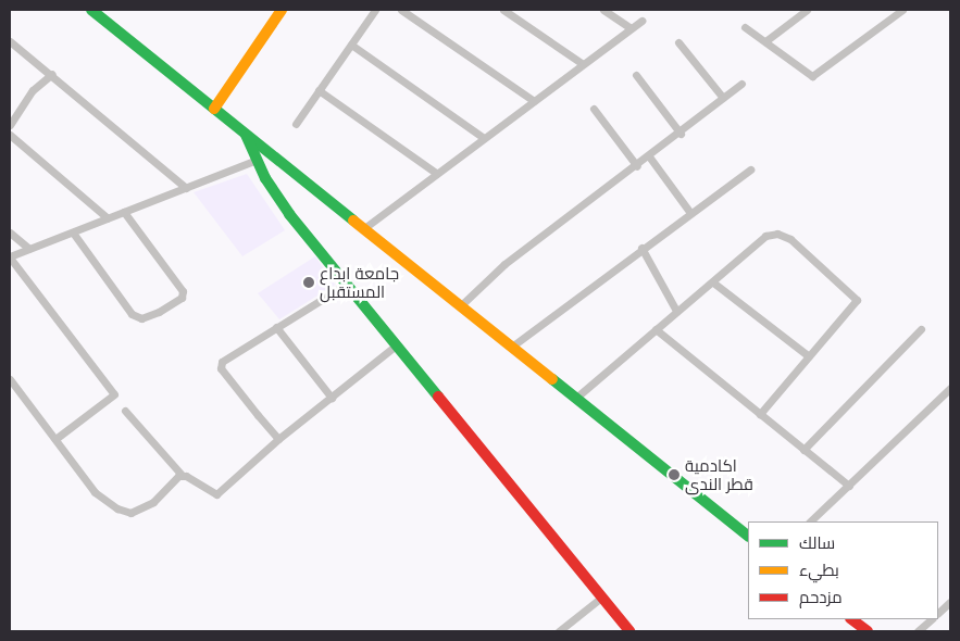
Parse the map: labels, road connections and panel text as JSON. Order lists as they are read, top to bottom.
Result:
{
  "places": ["جامعة ابداع المستقبل", "اكادمية قطر الندى"],
  "legend": ["سالك", "بطيء", "مزدحم"]
}
